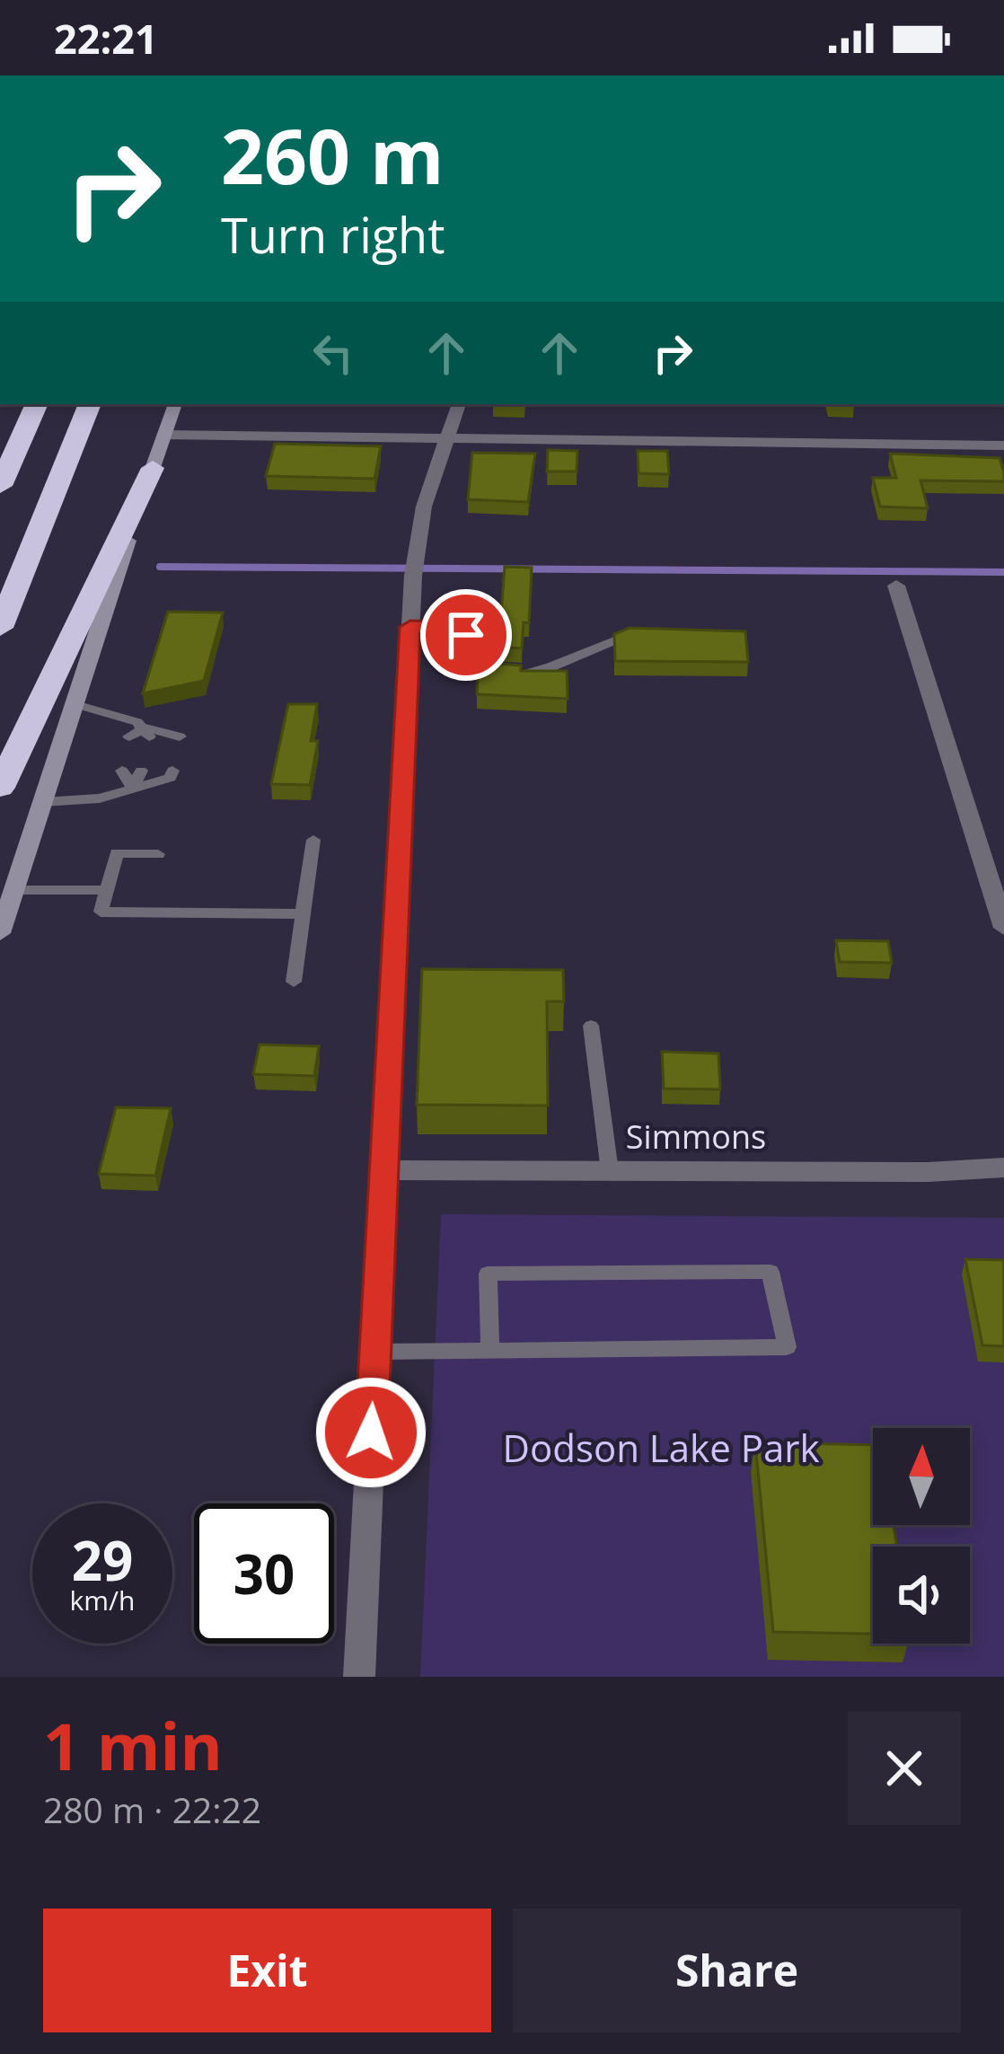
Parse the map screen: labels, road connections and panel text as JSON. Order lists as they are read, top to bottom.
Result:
{
  "streets": {
    "street": ["Simmons"]
  },
  "parks": ["Dodson Lake Park"],
  "north": "top",
  "page": {
    "status": "22:21",
    "turn": ["260 m", "Turn right"],
    "speed": "29 km/h",
    "limit": "30",
    "heading": ["1 min", "280 m · 22:22"],
    "buttons": ["Exit", "Share"]
  }
}
